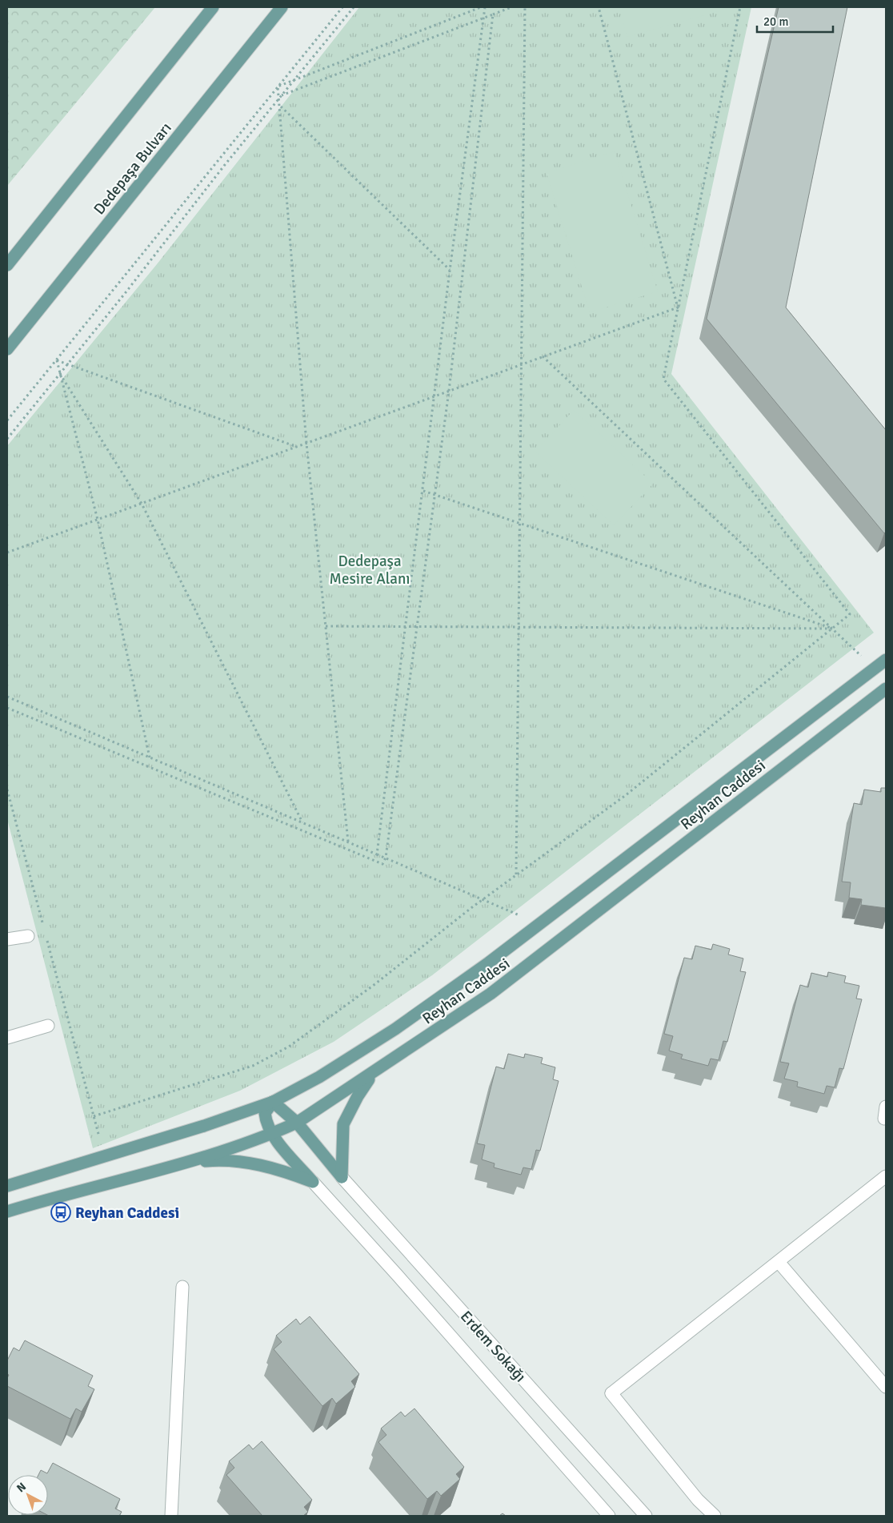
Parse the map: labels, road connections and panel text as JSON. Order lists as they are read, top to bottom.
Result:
{
  "streets": {
    "main road": ["Dedepaşa Bulvarı", "Reyhan Caddesi"],
    "street": ["Erdem Sokağı"]
  },
  "parks": ["Dedepaşa Mesire Alanı"],
  "places": {
    "bus stop": ["Reyhan Caddesi"]
  },
  "scale_bar": "20 m",
  "north": "top left"
}
